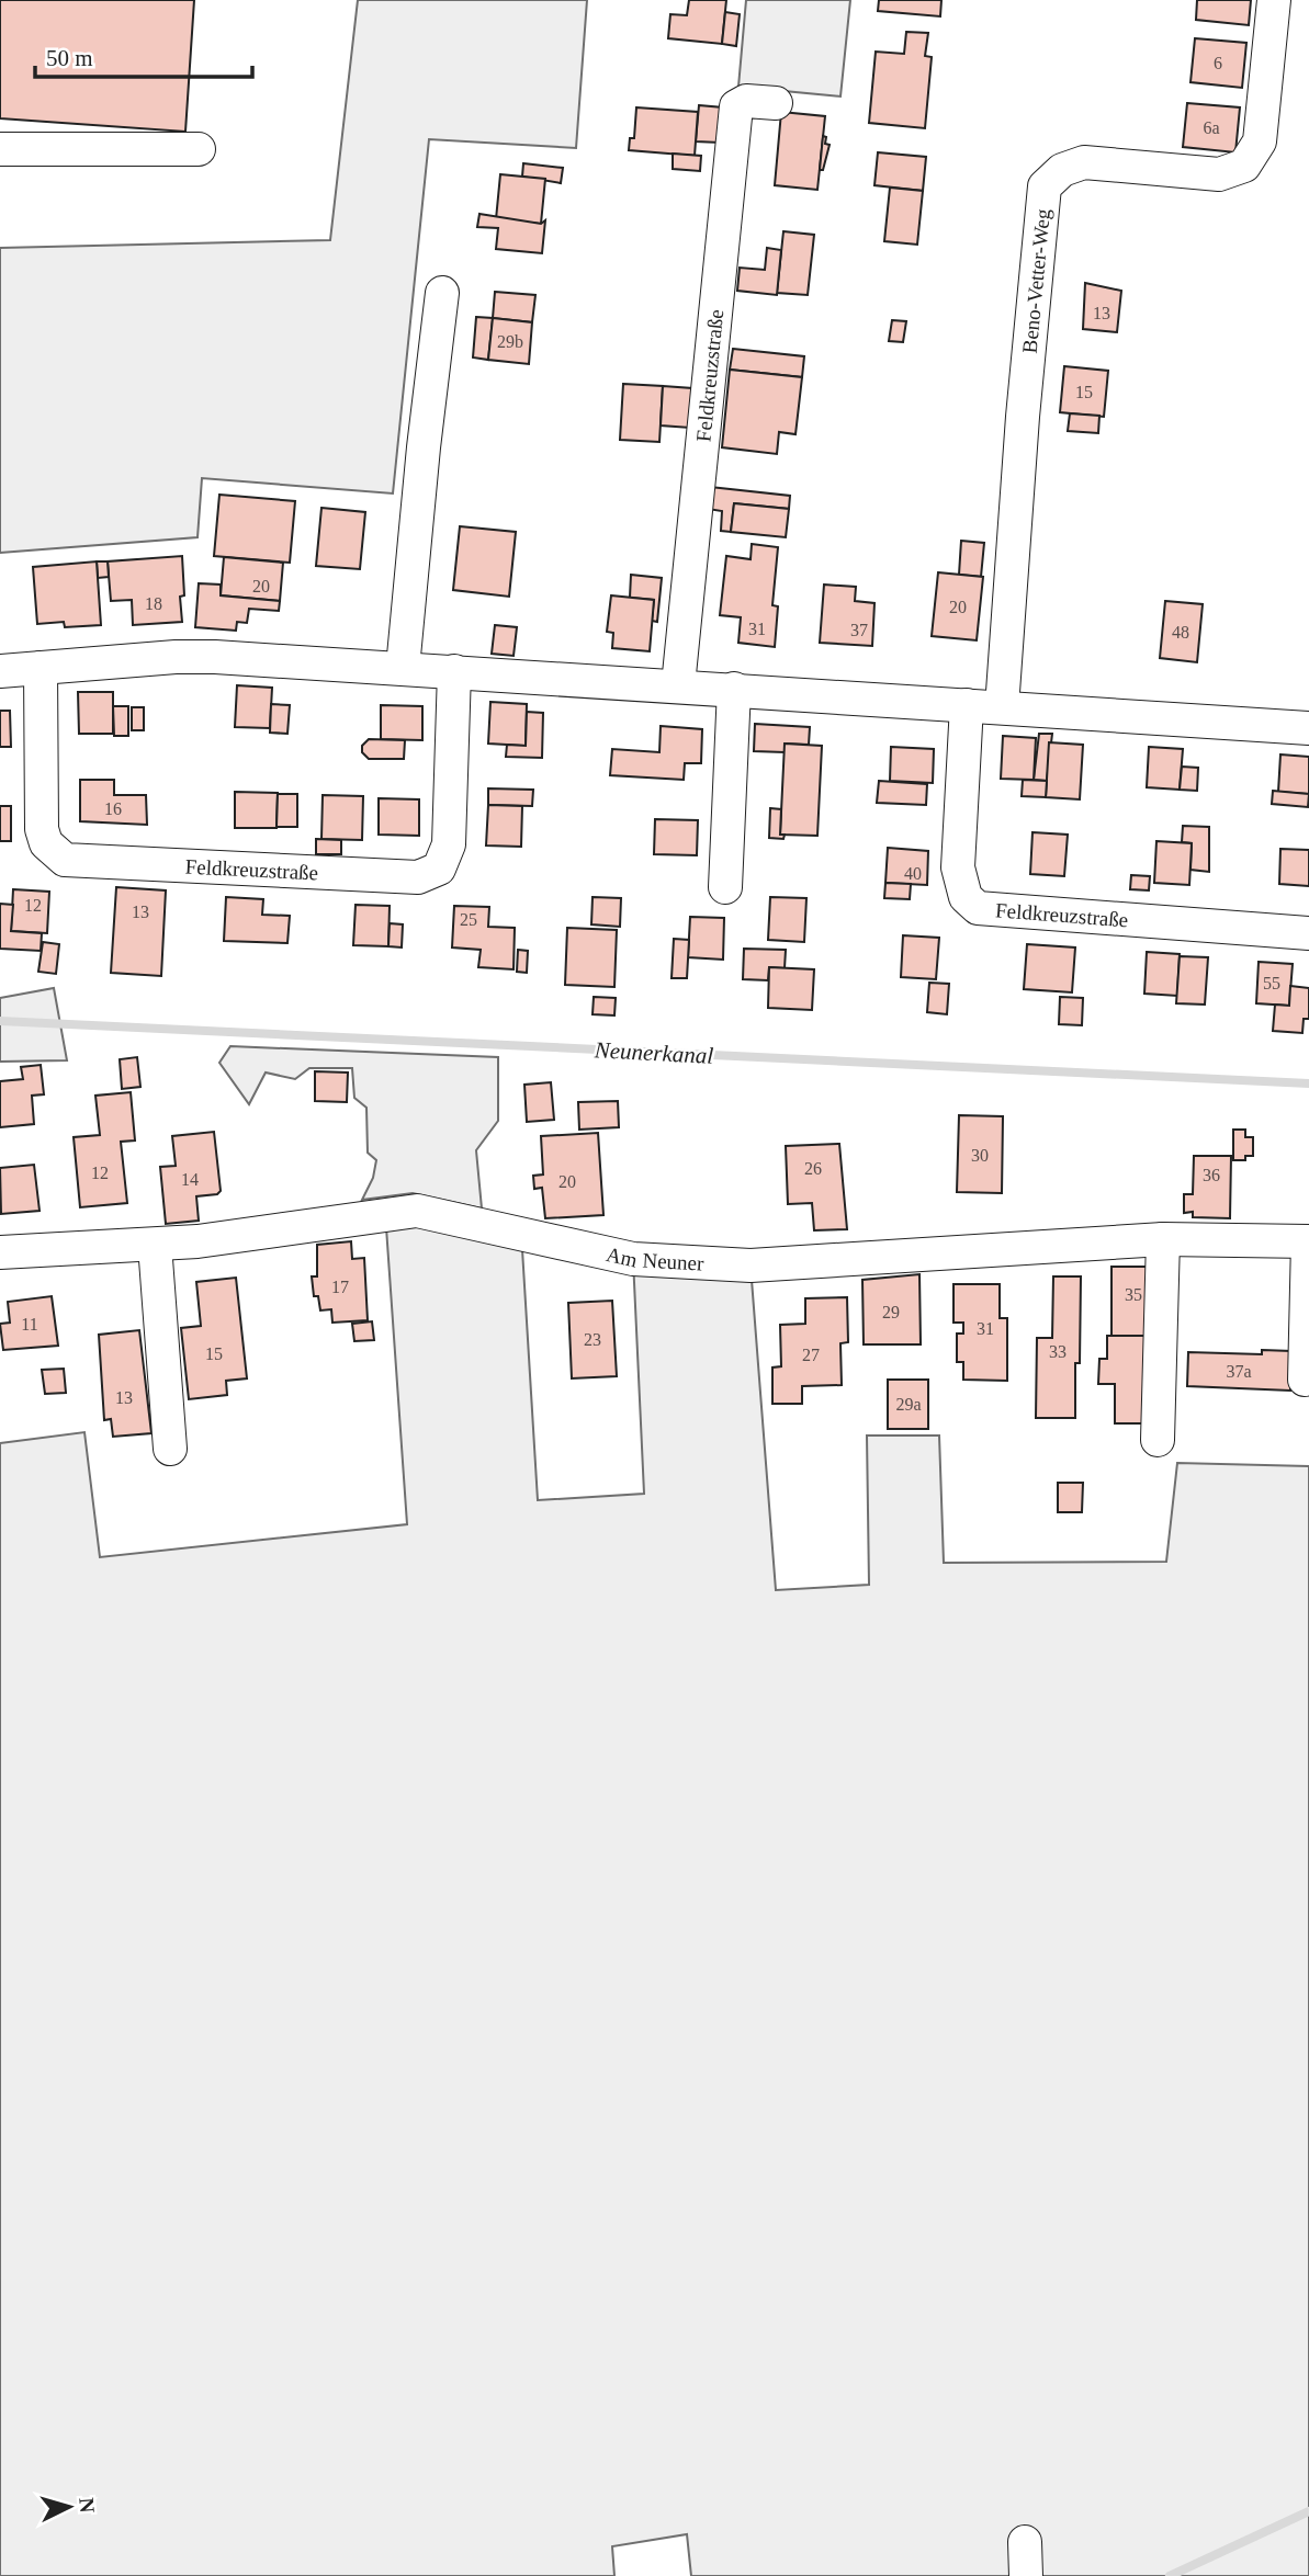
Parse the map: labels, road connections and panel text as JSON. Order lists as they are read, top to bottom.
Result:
{
  "streets": {
    "street": ["Beno-Vetter-Weg", "Feldkreuzstraße", "Am Neuner"]
  },
  "water": ["Neunerkanal"],
  "house_numbers": [
    "6",
    "6a",
    "13",
    "29b",
    "15",
    "20",
    "18",
    "20",
    "31",
    "37",
    "48",
    "16",
    "40",
    "12",
    "13",
    "25",
    "55",
    "30",
    "26",
    "12",
    "36",
    "14",
    "20",
    "17",
    "35",
    "29",
    "11",
    "31",
    "23",
    "33",
    "15",
    "27",
    "37a",
    "13",
    "29a"
  ],
  "scale_bar": "50 m",
  "north": "right"
}
